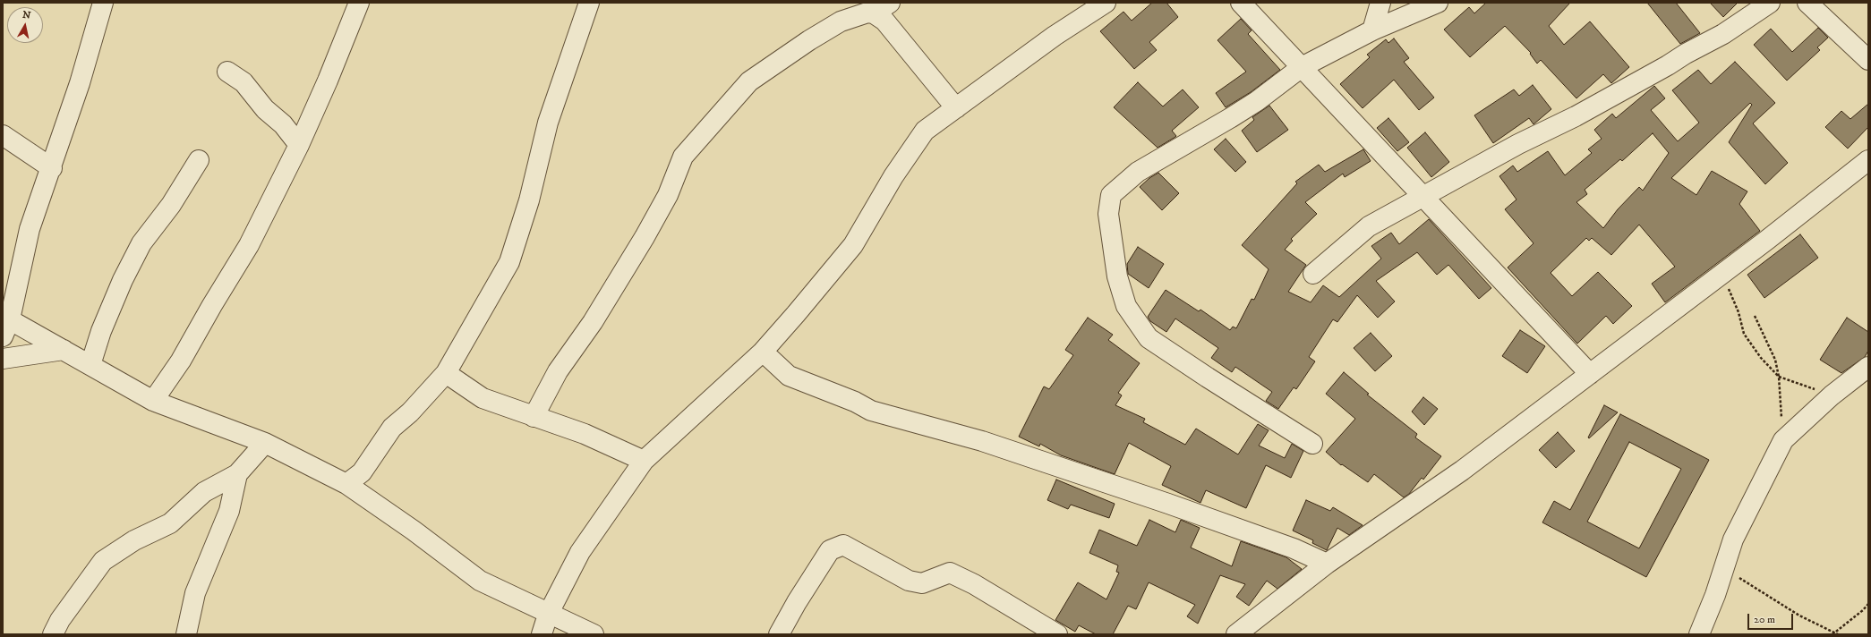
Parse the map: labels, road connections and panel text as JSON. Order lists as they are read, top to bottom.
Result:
{
  "scale_bar": "20 m",
  "north": "top"
}
